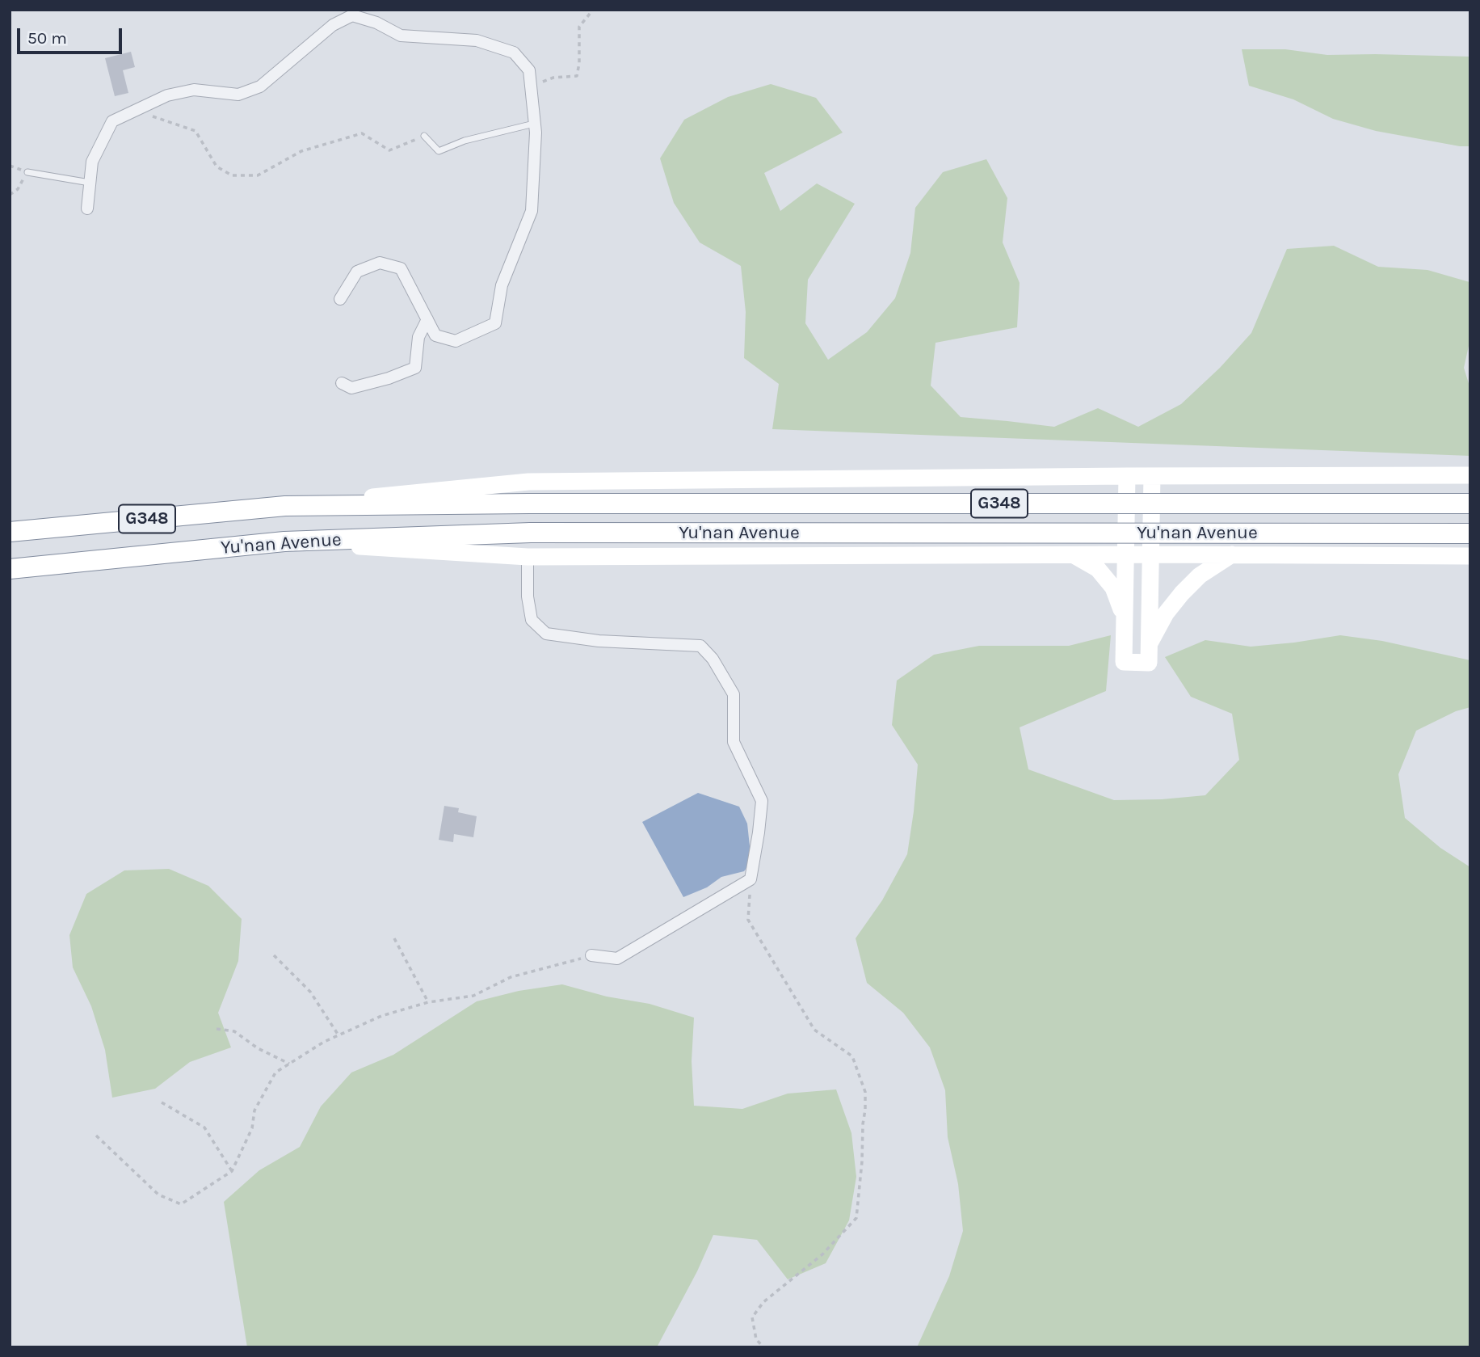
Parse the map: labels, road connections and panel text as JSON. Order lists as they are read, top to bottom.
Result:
{
  "streets": {
    "highway": ["G348", "Yu'nan Avenue"]
  },
  "scale_bar": "50 m"
}
